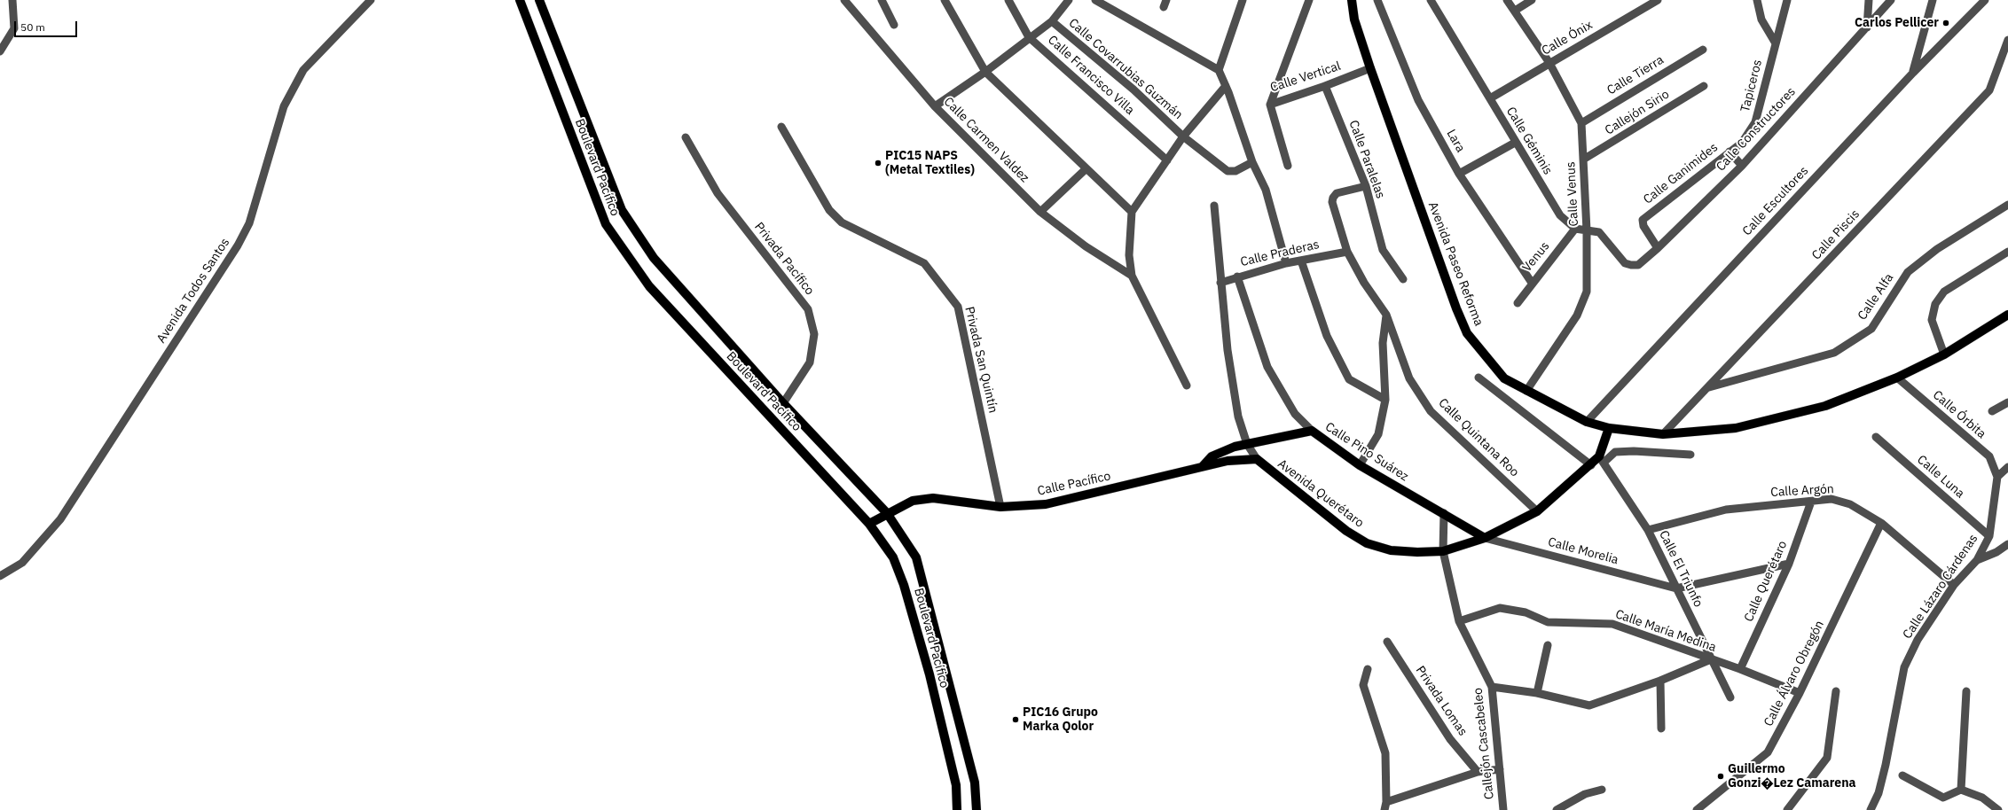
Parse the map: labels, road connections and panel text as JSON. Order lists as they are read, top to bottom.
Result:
{
  "streets": {
    "main road": [
      "Boulevard Pacífico",
      "Avenida Paseo Reforma",
      "Calle Pino Suárez",
      "Calle Pacífico",
      "Avenida Querétaro"
    ],
    "street": [
      "Calle Ónix",
      "Calle Covarrubias Guzmán",
      "Calle Francisco Villa",
      "Calle Tierra",
      "Calle Vertical",
      "Tapiceros",
      "Callejón Sirio",
      "Calle Constructores",
      "Calle Carmen Valdez",
      "Lara",
      "Calle Géminis",
      "Calle Paralelas",
      "Calle Ganimides",
      "Calle Venus",
      "Calle Escultores",
      "Calle Piscis",
      "Calle Praderas",
      "Venus",
      "Privada Pacífico",
      "Avenida Todos Santos",
      "Calle Alfa",
      "Privada San Quintín",
      "Calle Órbita",
      "Calle Quintana Roo",
      "Calle Luna",
      "Calle Argón",
      "Calle Morelia",
      "Calle El Triunfo",
      "Calle Querétaro",
      "Calle Lázaro Cárdenas",
      "Calle María Medina",
      "Calle Álvaro Obregón",
      "Privada Lomas",
      "Callejón Cascabeleo"
    ]
  },
  "crossings": [
    ["Calle Ónix", "Calle Géminis"],
    ["Calle Ónix", "Calle Venus"],
    ["Calle Tierra", "Calle Venus"],
    ["Calle Vertical", "Calle Paralelas"],
    ["Calle Vertical", "Avenida Paseo Reforma"],
    ["Tapiceros", "Calle Ganimides"],
    ["Callejón Sirio", "Calle Venus"],
    ["Calle Constructores", "Calle Ganimides"],
    ["Calle Constructores", "Calle Venus"],
    ["Lara", "Venus"],
    ["Calle Géminis", "Venus"],
    ["Calle Paralelas", "Calle Quintana Roo"],
    ["Boulevard Pacífico", "Privada Pacífico"],
    ["Boulevard Pacífico", "Calle Pacífico"],
    ["Calle Venus", "Avenida Paseo Reforma"],
    ["Calle Escultores", "Avenida Paseo Reforma"],
    ["Calle Piscis", "Avenida Paseo Reforma"],
    ["Calle Piscis", "Calle Alfa"],
    ["Calle Praderas", "Calle Quintana Roo"],
    ["Calle Praderas", "Calle Pino Suárez"],
    ["Calle Praderas", "Avenida Querétaro"],
    ["Avenida Paseo Reforma", "Calle Órbita"],
    ["Avenida Paseo Reforma", "Avenida Querétaro"],
    ["Privada San Quintín", "Calle Pacífico"],
    ["Calle Órbita", "Calle Lázaro Cárdenas"],
    ["Calle Quintana Roo", "Avenida Querétaro"],
    ["Calle Pino Suárez", "Calle Pacífico"],
    ["Calle Pino Suárez", "Avenida Querétaro"],
    ["Calle Pino Suárez", "Calle Morelia"],
    ["Calle Pino Suárez", "Callejón Cascabeleo"],
    ["Calle Luna", "Calle Lázaro Cárdenas"],
    ["Calle Pacífico", "Avenida Querétaro"],
    ["Calle Argón", "Calle El Triunfo"],
    ["Calle Argón", "Calle Querétaro"],
    ["Calle Argón", "Calle Lázaro Cárdenas"],
    ["Calle Argón", "Calle Álvaro Obregón"],
    ["Avenida Querétaro", "Calle Morelia"],
    ["Avenida Querétaro", "Calle El Triunfo"],
    ["Avenida Querétaro", "Callejón Cascabeleo"],
    ["Calle Morelia", "Calle El Triunfo"],
    ["Calle El Triunfo", "Calle María Medina"],
    ["Calle Querétaro", "Calle María Medina"],
    ["Calle María Medina", "Calle Álvaro Obregón"],
    ["Calle María Medina", "Callejón Cascabeleo"]
  ],
  "places": [
    "Carlos Pellicer",
    "PIC15 NAPS (Metal Textiles)",
    "PIC16 Grupo Marka Qolor",
    "Guillermo Gonzi�Lez Camarena"
  ],
  "scale_bar": "50 m"
}
